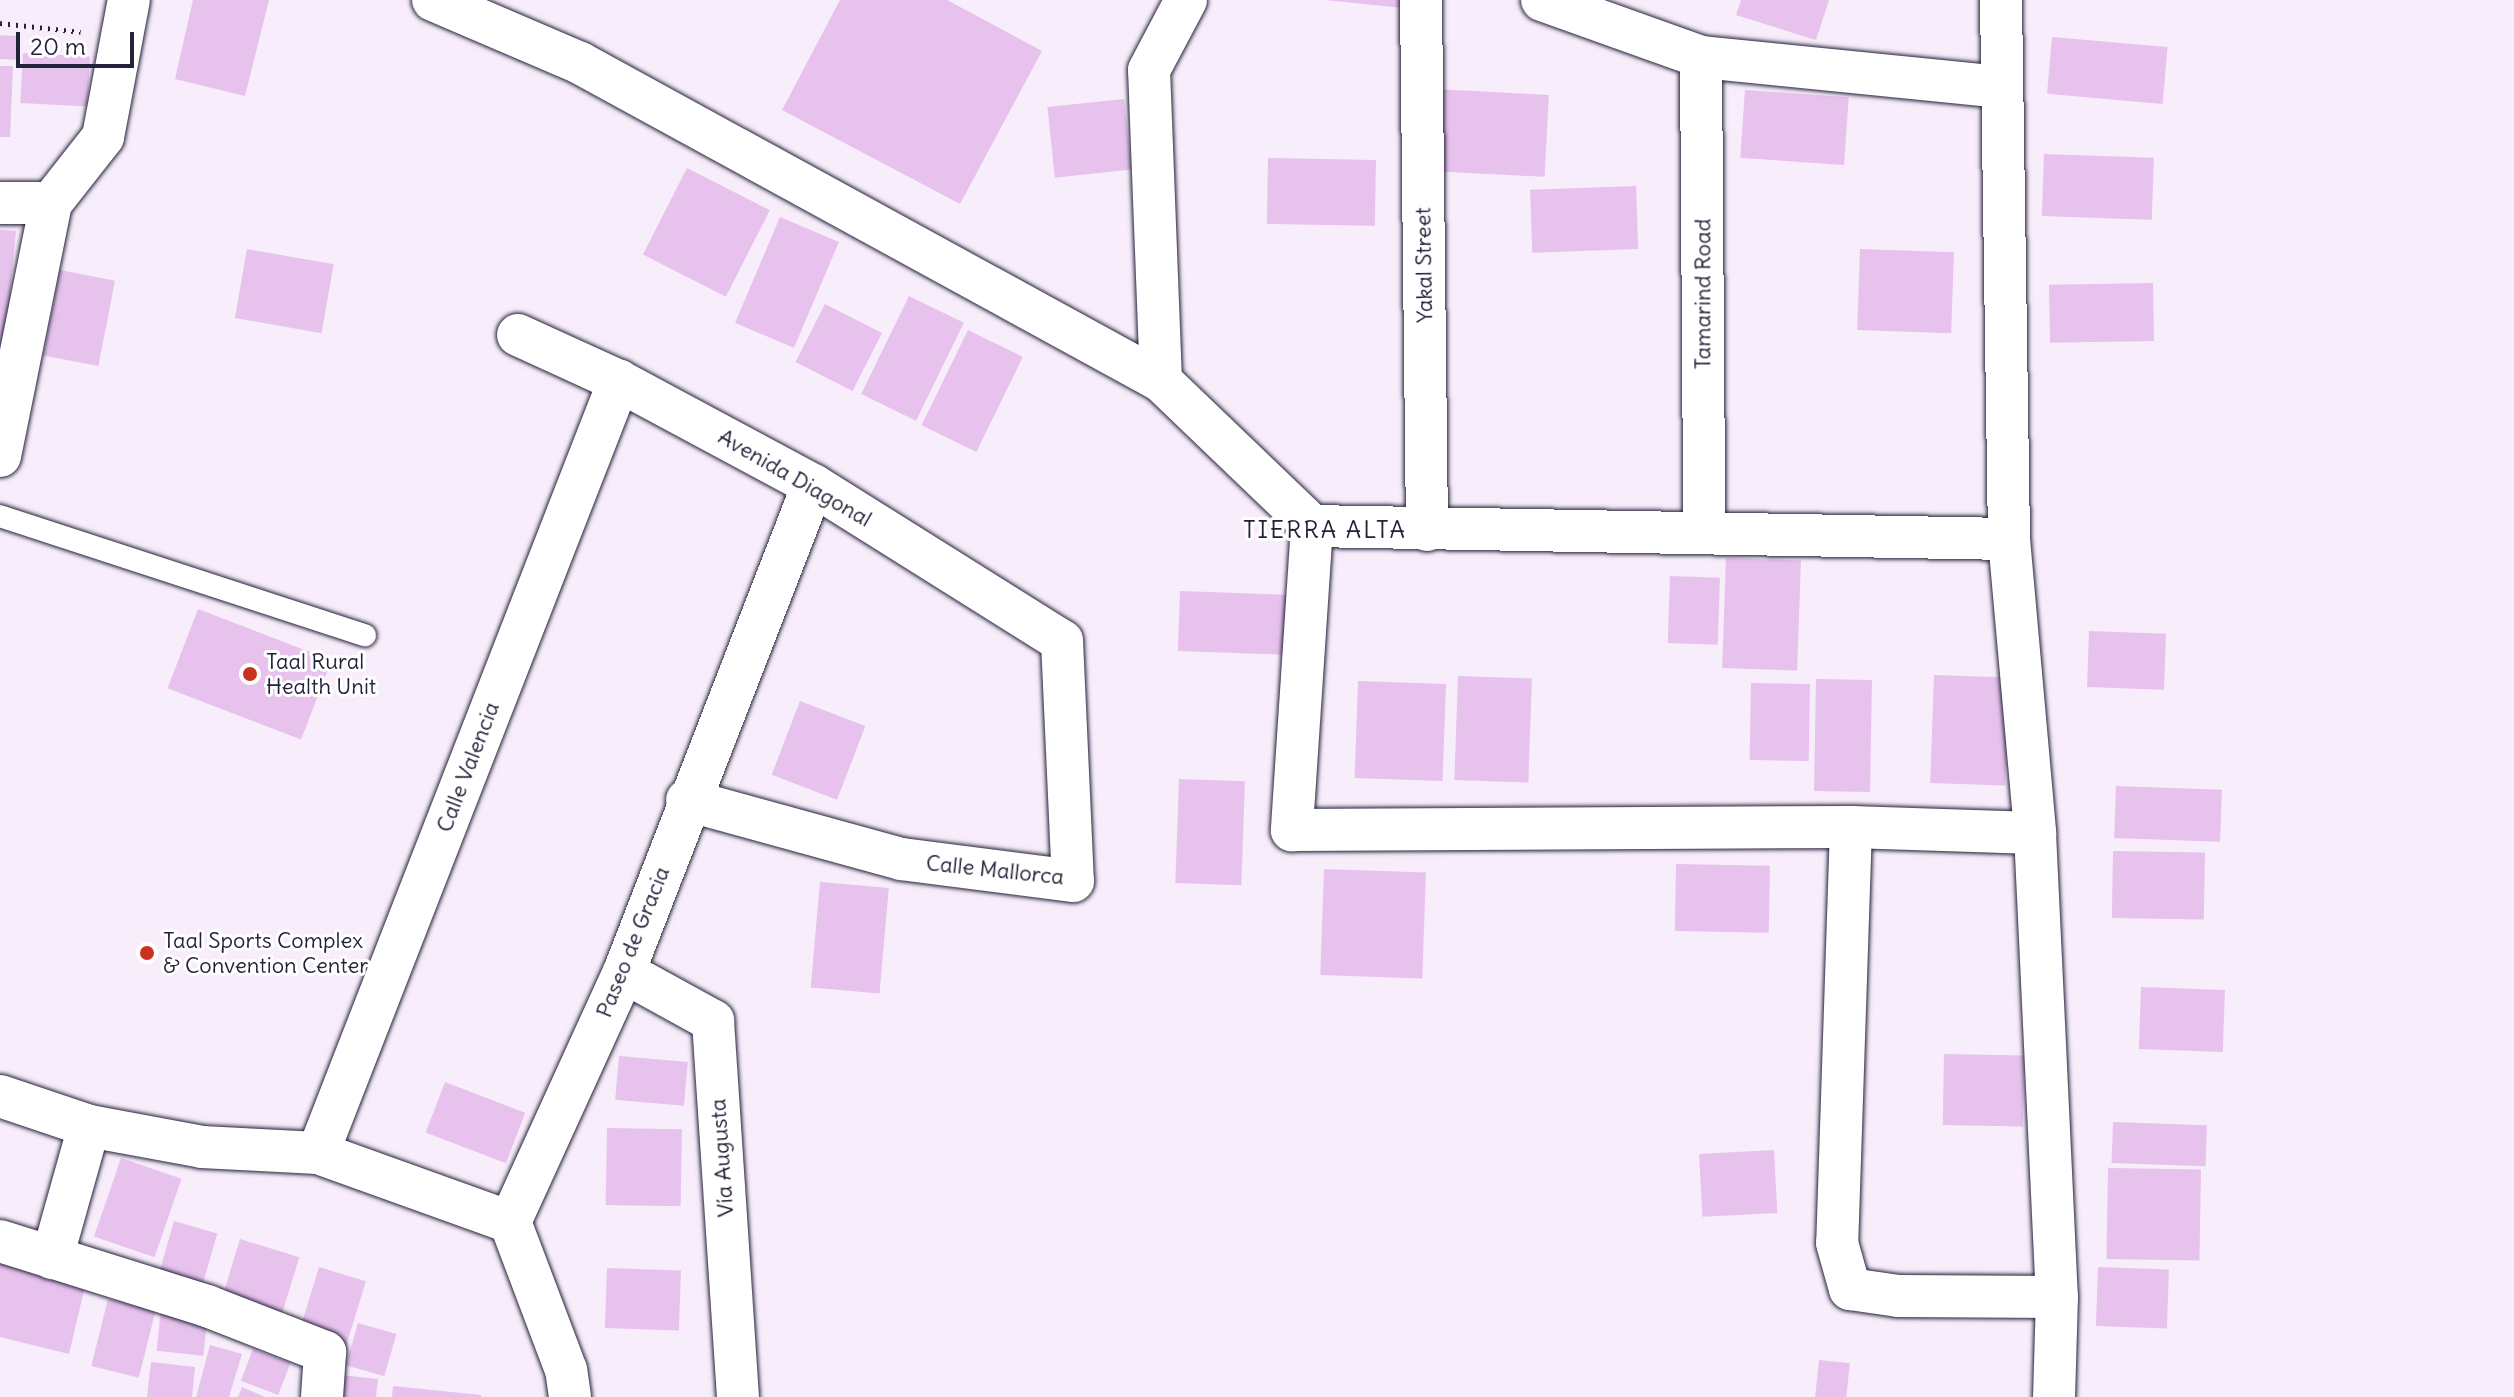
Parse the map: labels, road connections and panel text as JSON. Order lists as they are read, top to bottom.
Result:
{
  "streets": {
    "street": [
      "Yakal Street",
      "Tamarind Road",
      "Avenida Diagonal",
      "Calle Valencia",
      "Calle Mallorca",
      "Paseo de Gracia",
      "Vía Augusta"
    ]
  },
  "crossings": [
    ["Avenida Diagonal", "Calle Valencia"],
    ["Avenida Diagonal", "Calle Mallorca"],
    ["Avenida Diagonal", "Paseo de Gracia"],
    ["Calle Mallorca", "Paseo de Gracia"],
    ["Paseo de Gracia", "Vía Augusta"]
  ],
  "districts": ["TIERRA ALTA"],
  "places": ["Taal Rural Health Unit", "Taal Sports Complex & Convention Center"],
  "scale_bar": "20 m"
}
